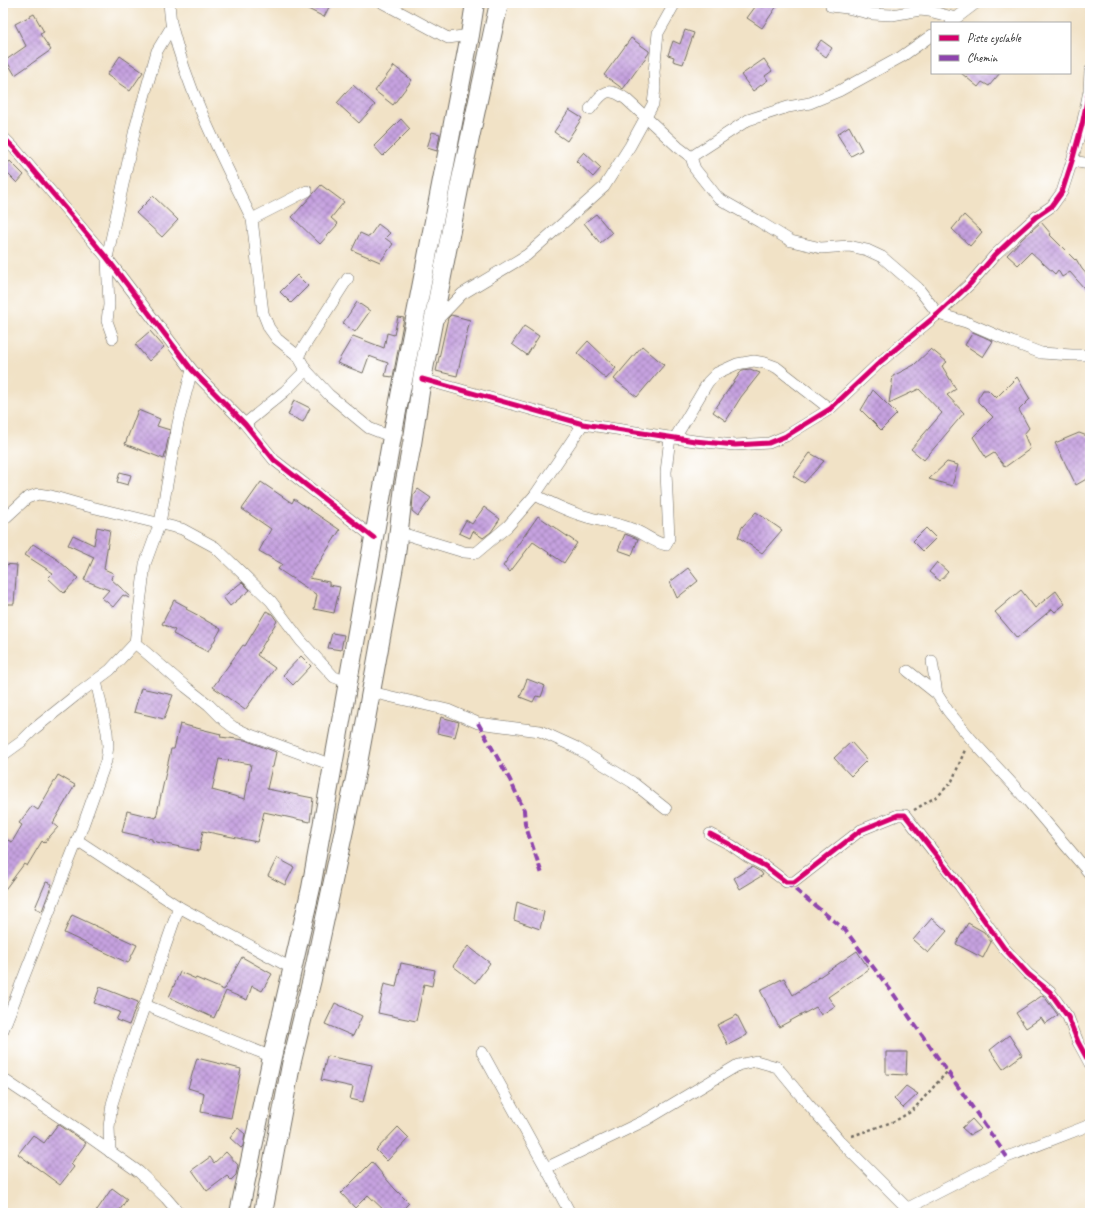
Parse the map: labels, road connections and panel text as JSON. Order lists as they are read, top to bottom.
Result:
{
  "legend": ["Piste cyclable", "Chemin"]
}
